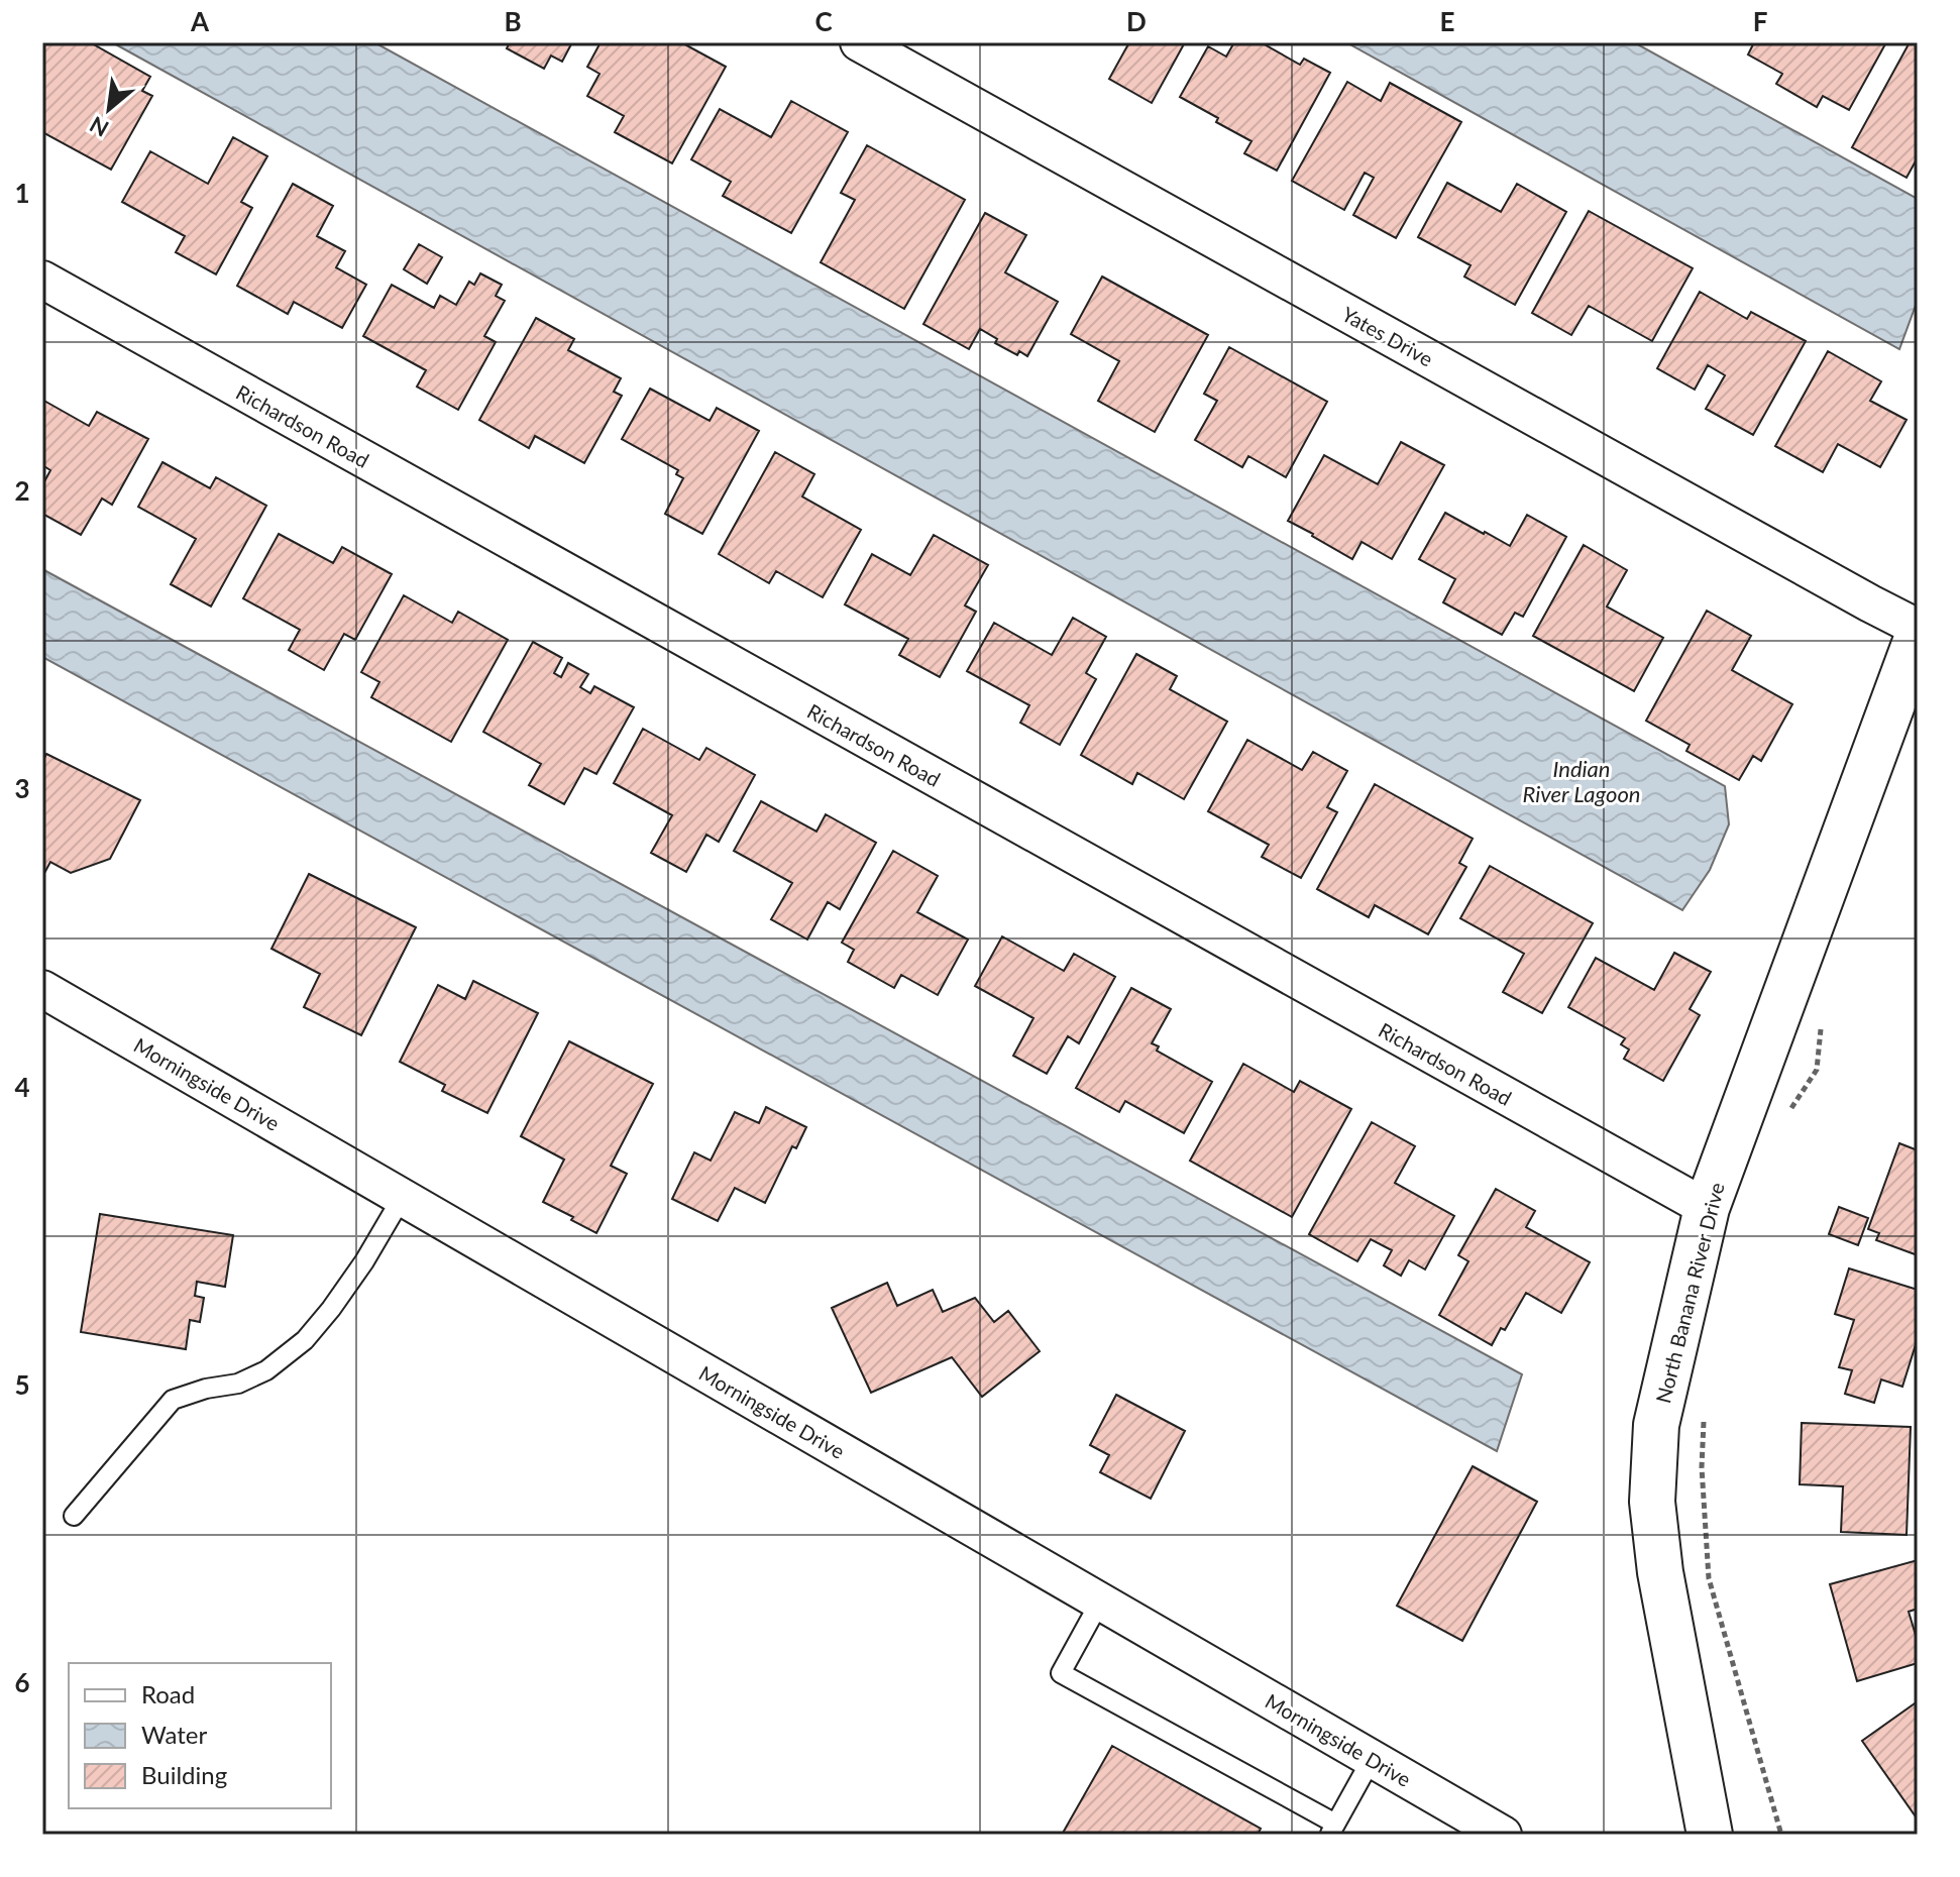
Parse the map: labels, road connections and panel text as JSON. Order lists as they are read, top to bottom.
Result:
{
  "streets": {
    "street": [
      "Yates Drive",
      "Richardson Road",
      "Morningside Drive",
      "North Banana River Drive"
    ]
  },
  "crossings": [
    ["Richardson Road", "North Banana River Drive"]
  ],
  "water": ["Indian River Lagoon"],
  "legend": ["Road", "Water", "Building"],
  "north": "bottom left",
  "grid": {
    "columns": [
      "A",
      "B",
      "C",
      "D",
      "E",
      "F"
    ],
    "rows": [
      "1",
      "2",
      "3",
      "4",
      "5",
      "6"
    ]
  }
}
